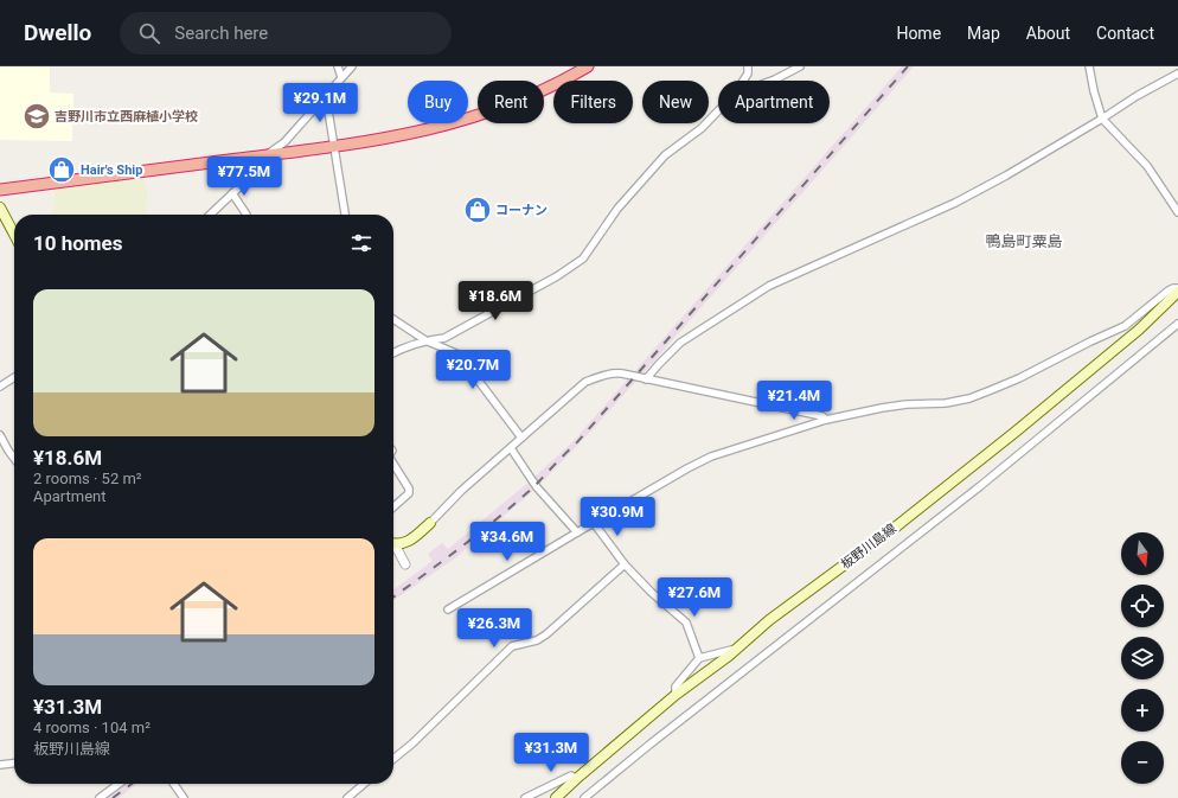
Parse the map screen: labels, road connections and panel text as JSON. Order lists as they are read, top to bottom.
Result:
{
  "streets": {
    "main road": ["板野川島線"]
  },
  "districts": ["鴨島町粟島"],
  "places": {
    "school or university": ["吉野川市立西麻植小学校"],
    "shop": ["Hair's Ship", "コーナン"]
  },
  "north": "bottom",
  "page": {
    "header": "Dwello",
    "search": "Search here",
    "nav": [
      "Home",
      "Map",
      "About",
      "Contact"
    ],
    "chip": [
      "Buy",
      "Rent",
      "Filters",
      "New",
      "Apartment"
    ],
    "price": [
      "¥29.1M",
      "¥77.5M",
      "¥18.6M",
      "¥20.7M",
      "¥21.4M",
      "¥30.9M",
      "¥34.6M",
      "¥27.6M",
      "¥26.3M",
      "¥31.3M"
    ],
    "heading": "10 homes",
    "list": [
      {
        "name": "¥18.6M",
        "note": "2 rooms · 52 m² · Apartment"
      },
      {
        "name": "¥31.3M",
        "note": "4 rooms · 104 m² · 板野川島線"
      }
    ],
    "map_buttons": ["+", "−"]
  }
}
